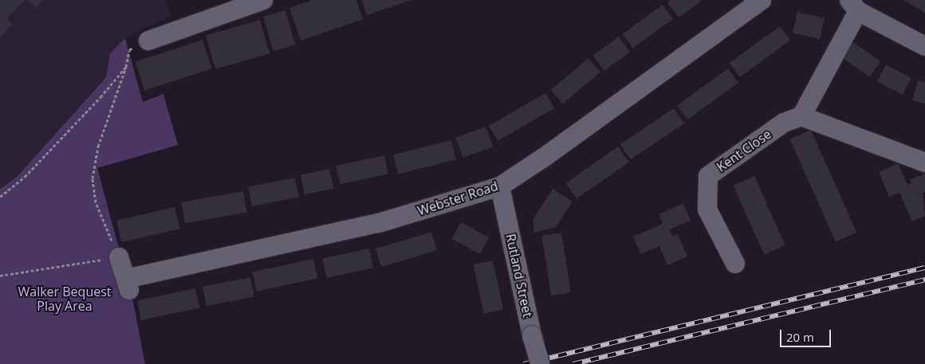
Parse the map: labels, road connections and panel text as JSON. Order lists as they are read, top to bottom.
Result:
{
  "streets": {
    "street": ["Kent Close", "Webster Road", "Rutland Street"]
  },
  "crossings": [
    ["Webster Road", "Rutland Street"]
  ],
  "parks": ["Walker Bequest Play Area"],
  "scale_bar": "20 m"
}
